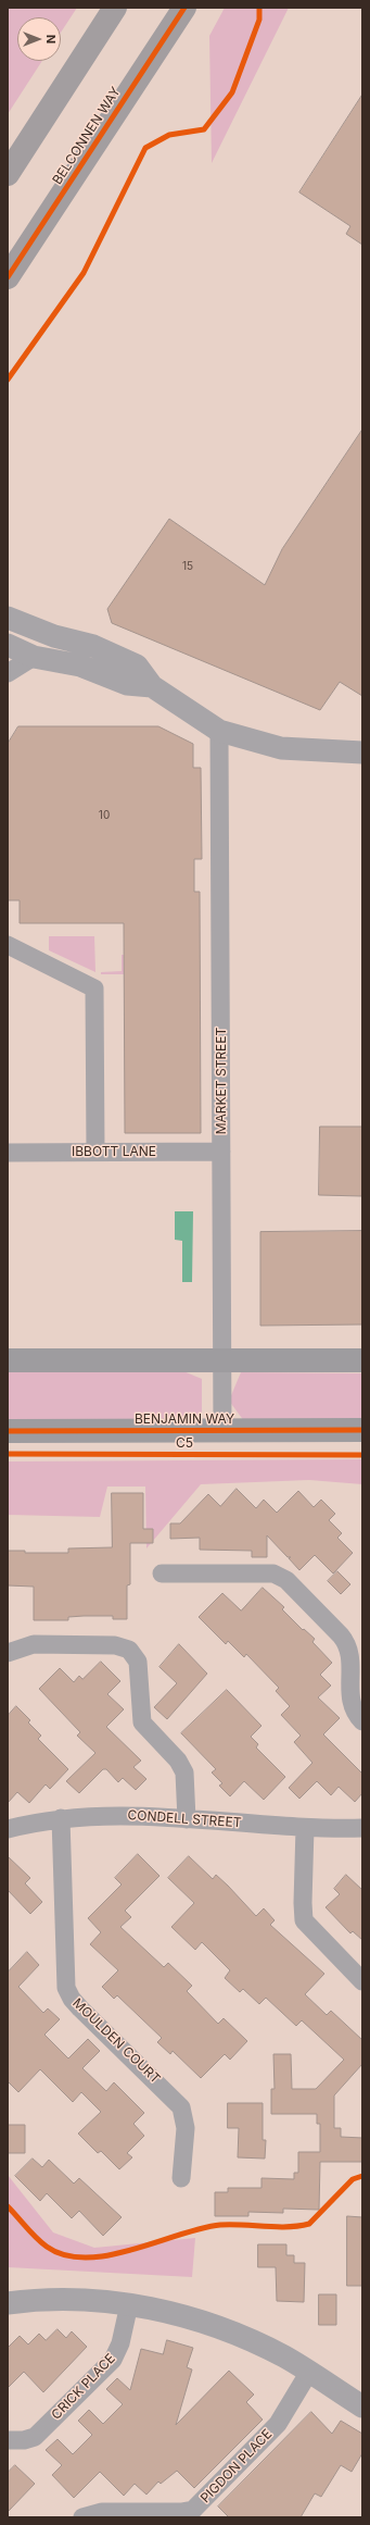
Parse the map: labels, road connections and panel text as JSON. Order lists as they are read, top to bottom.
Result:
{
  "streets": {
    "main road": ["BELCONNEN WAY", "BENJAMIN WAY"],
    "street": [
      "MARKET STREET",
      "IBBOTT LANE",
      "CONDELL STREET",
      "MOULDEN COURT",
      "CRICK PLACE",
      "PIGDON PLACE"
    ],
    "cycle path": ["C5"]
  },
  "crossings": [
    ["MARKET STREET", "IBBOTT LANE"],
    ["MARKET STREET", "BENJAMIN WAY"],
    ["CONDELL STREET", "MOULDEN COURT"]
  ],
  "house_numbers": ["15", "10"],
  "north": "right"
}
